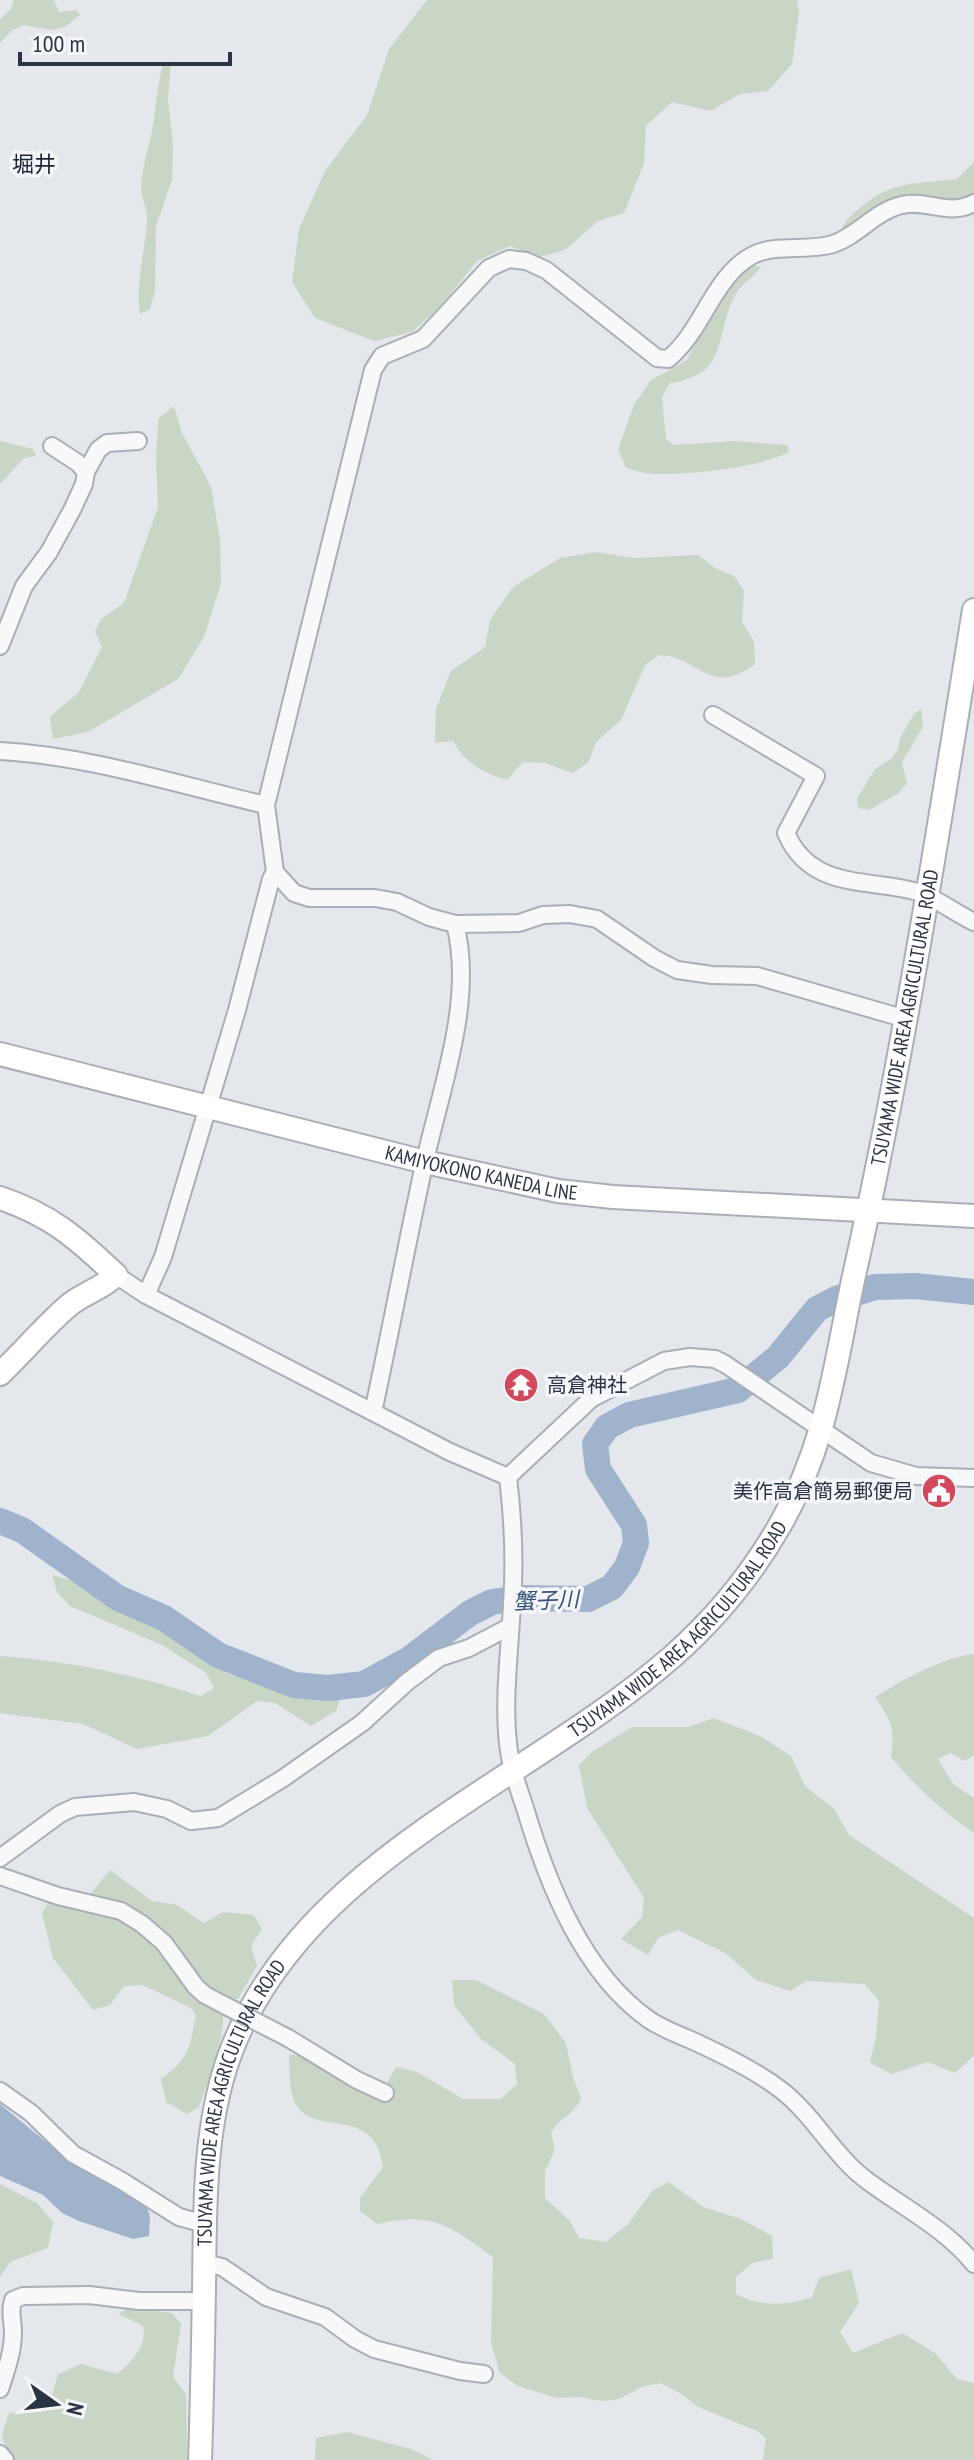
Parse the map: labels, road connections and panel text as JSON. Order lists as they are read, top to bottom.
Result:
{
  "streets": {
    "street": ["TSUYAMA WIDE AREA AGRICULTURAL ROAD", "KAMIYOKONO KANEDA LINE"]
  },
  "crossings": [
    ["TSUYAMA WIDE AREA AGRICULTURAL ROAD", "KAMIYOKONO KANEDA LINE"]
  ],
  "districts": ["堀井"],
  "water": ["蟹子川"],
  "places": {
    "temple": ["高倉神社"],
    "public building": ["美作高倉簡易郵便局"]
  },
  "scale_bar": "100 m",
  "north": "right"
}
